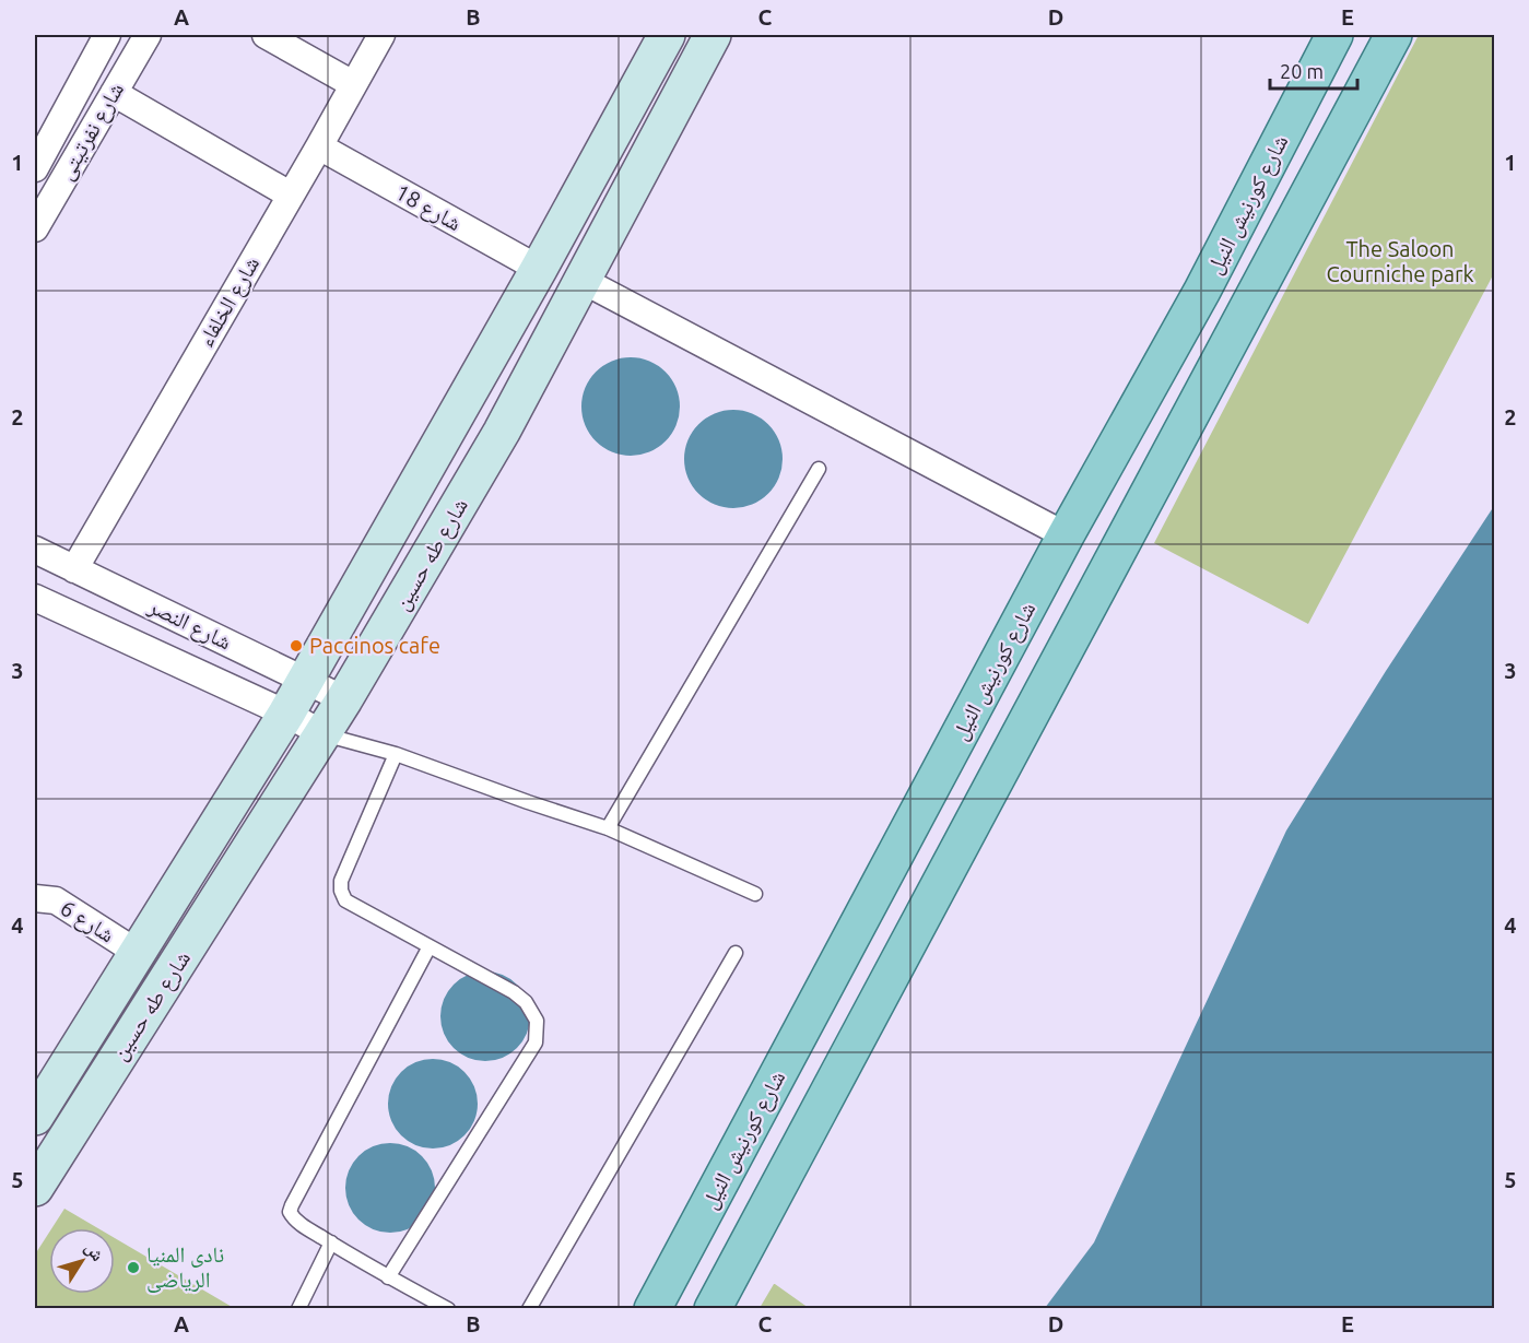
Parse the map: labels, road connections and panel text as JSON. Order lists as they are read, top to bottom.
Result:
{
  "streets": {
    "main road": ["شارع كورنيش النيل", "شارع طه حسين"],
    "street": [
      "شارع نفرتيتى",
      "شارع 18",
      "شارع الخلفاء",
      "شارع النصر",
      "شارع 6"
    ]
  },
  "crossings": [
    ["شارع 18", "شارع الخلفاء"],
    ["شارع 18", "شارع طه حسين"],
    ["شارع الخلفاء", "شارع النصر"],
    ["شارع طه حسين", "شارع النصر"],
    ["شارع طه حسين", "شارع 6"]
  ],
  "parks": ["The Saloon Courniche park"],
  "places": ["Paccinos cafe", "نادى المنيا الرياضى"],
  "scale_bar": "20 m",
  "north": "top right",
  "grid": {
    "columns": [
      "A",
      "B",
      "C",
      "D",
      "E"
    ],
    "rows": [
      "1",
      "2",
      "3",
      "4",
      "5"
    ]
  }
}
